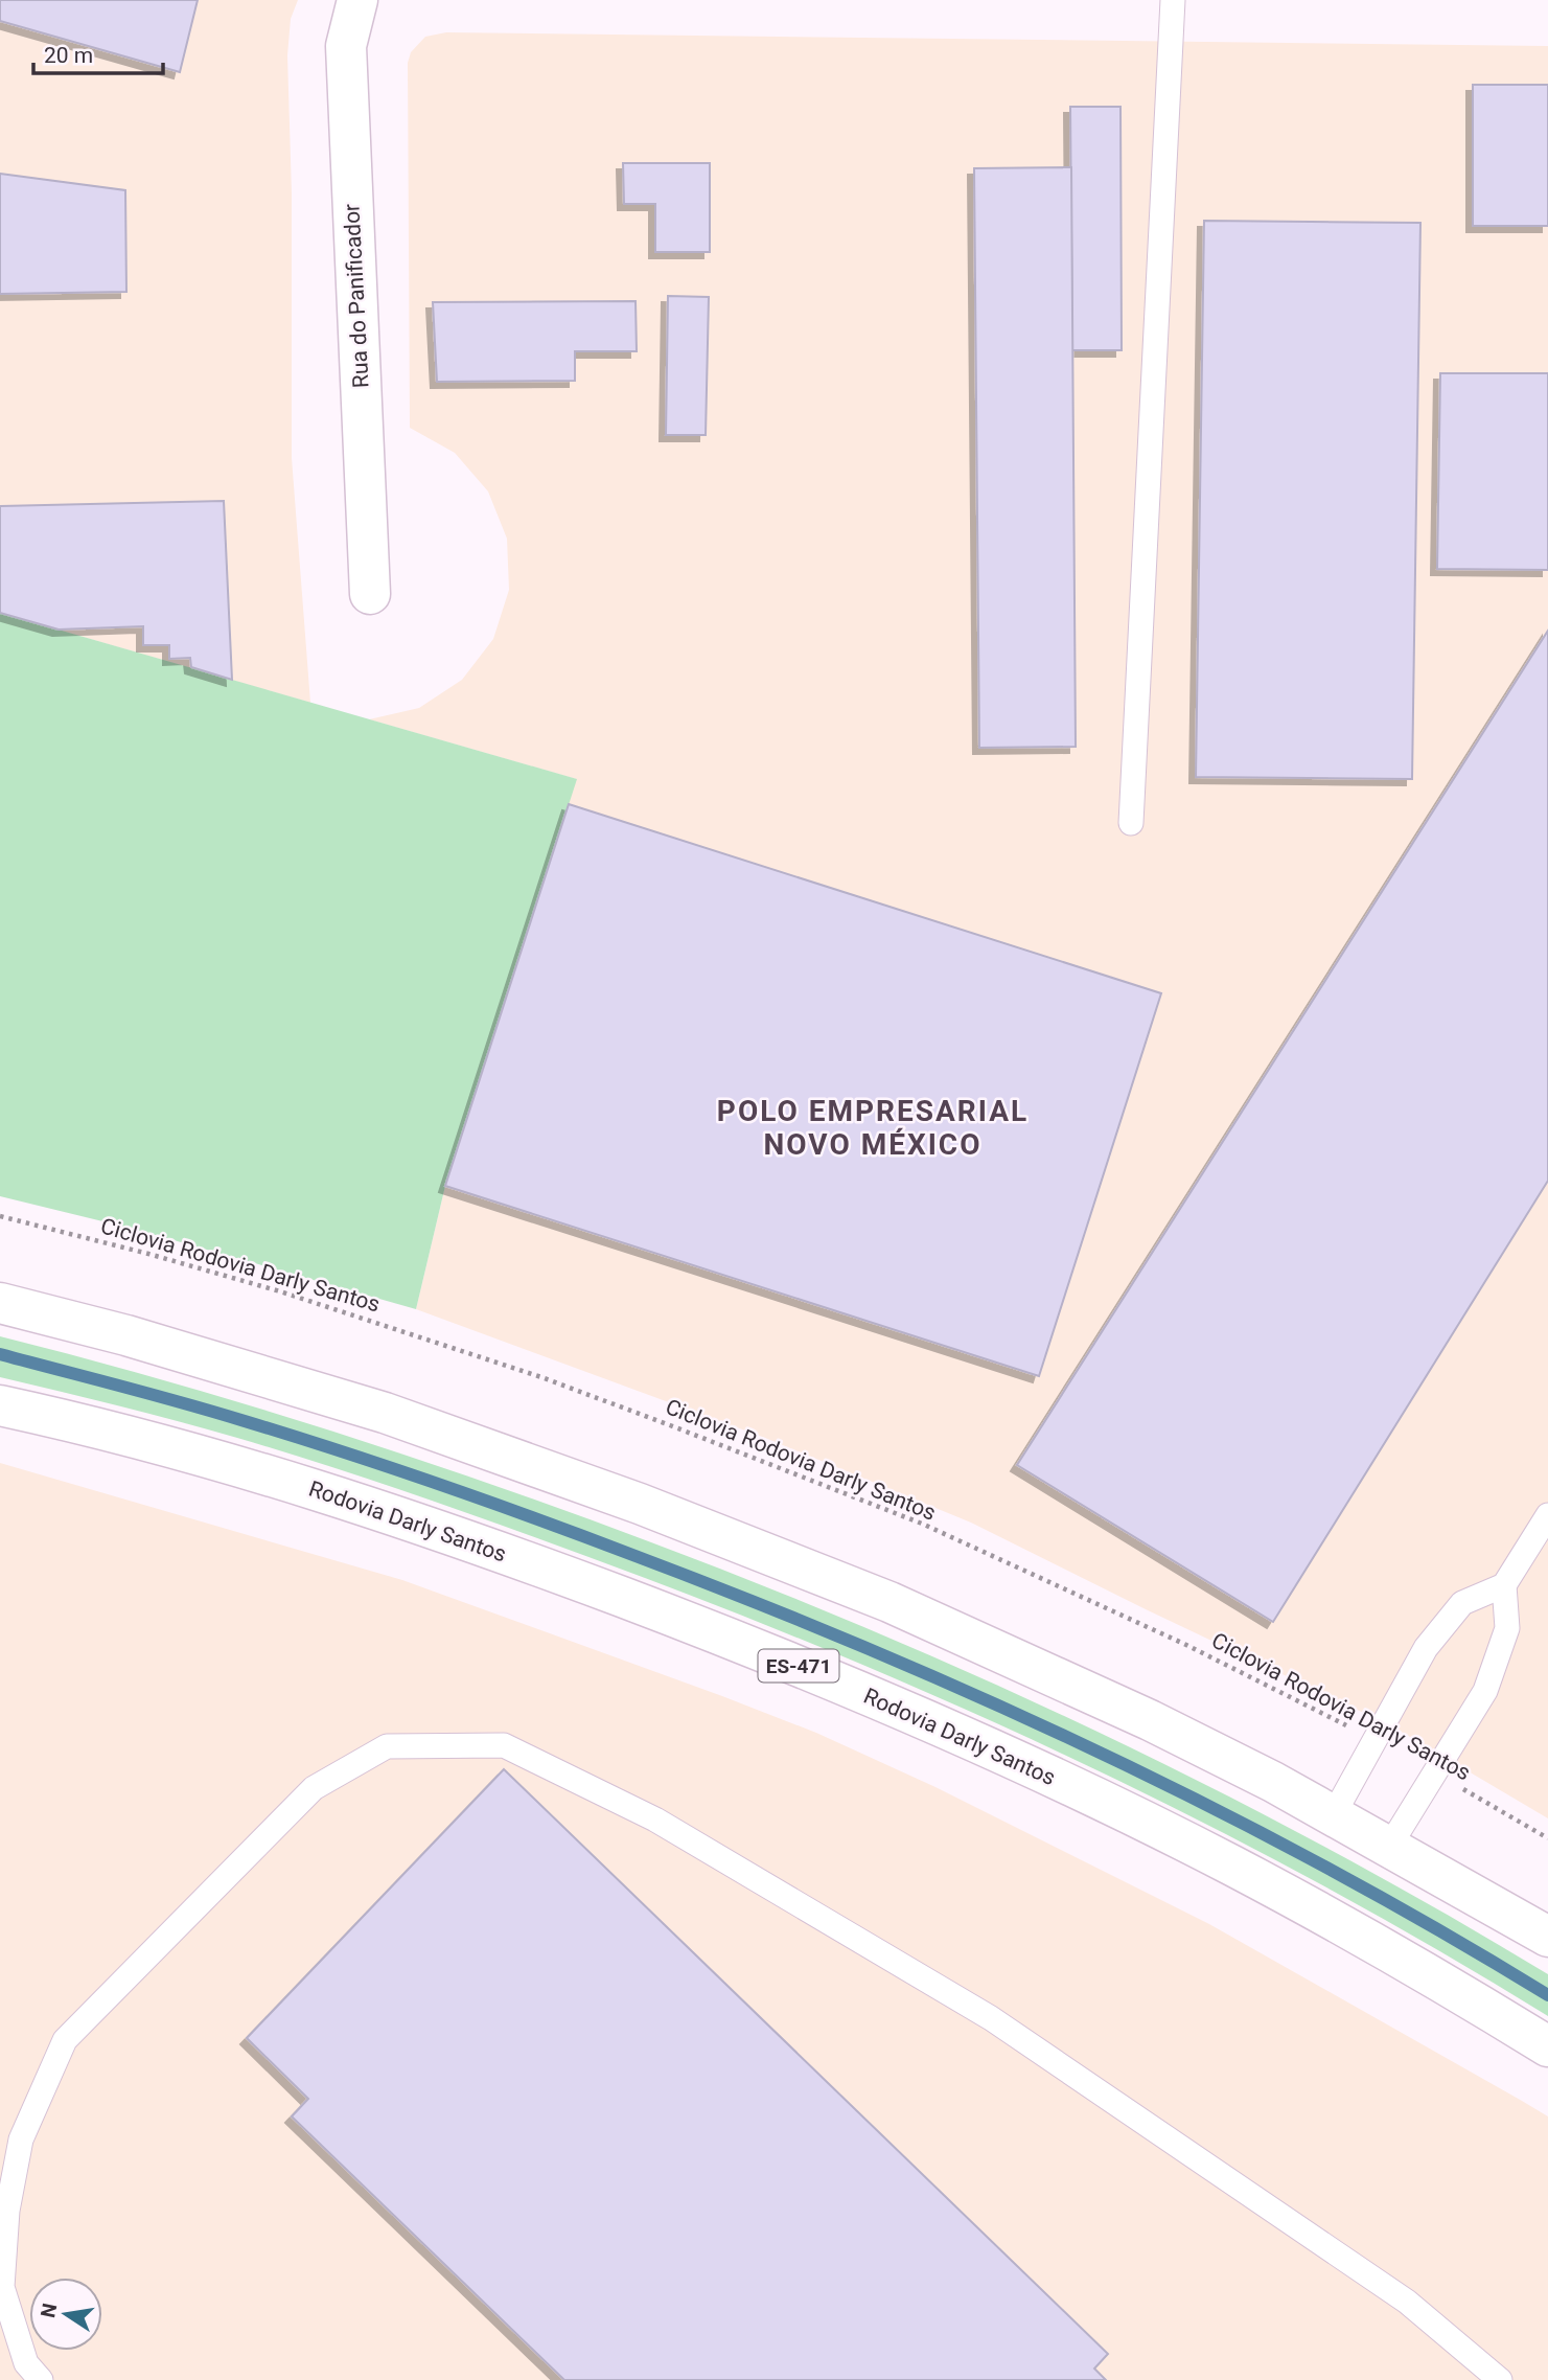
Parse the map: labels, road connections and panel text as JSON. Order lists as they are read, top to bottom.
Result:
{
  "streets": {
    "main road": ["Rua do Panificador", "Rodovia Darly Santos", "ES-471"],
    "path": ["Ciclovia Rodovia Darly Santos"]
  },
  "districts": ["POLO EMPRESARIAL NOVO MÉXICO"],
  "scale_bar": "20 m",
  "north": "left"
}
